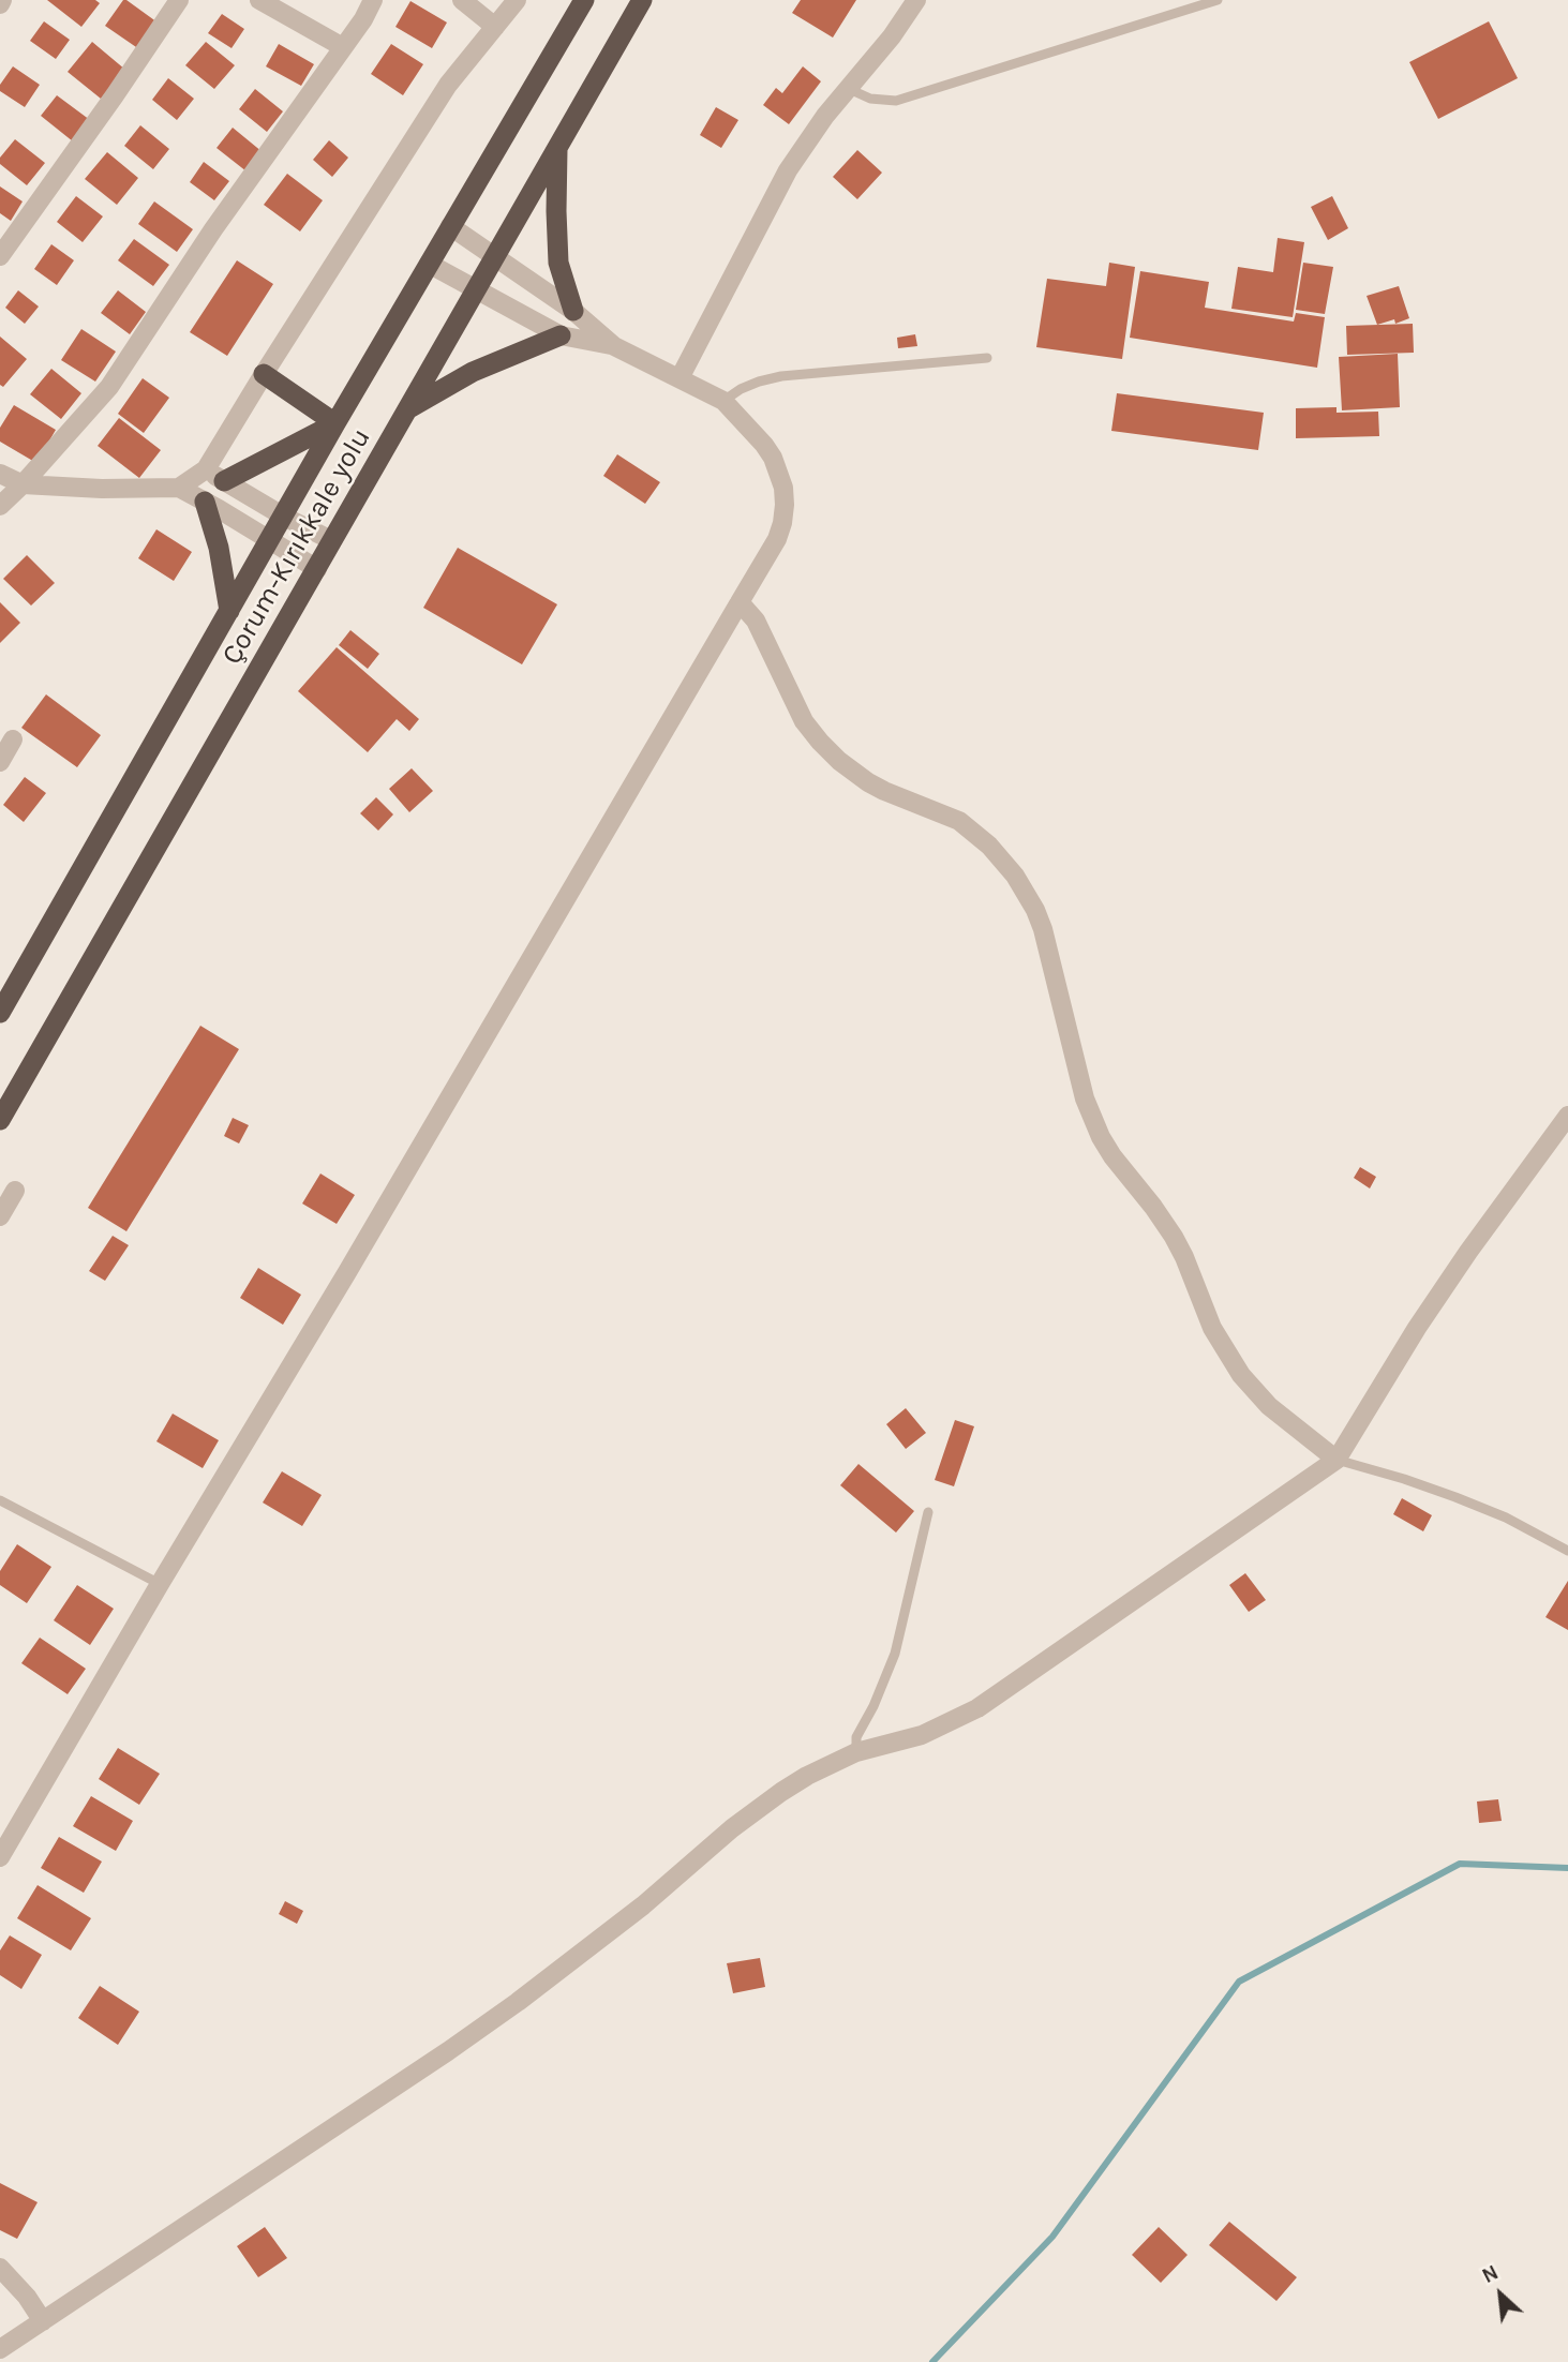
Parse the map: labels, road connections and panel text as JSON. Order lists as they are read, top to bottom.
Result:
{
  "streets": {
    "highway": ["Çorum-Kırıkkale yolu"]
  },
  "north": "top left"
}
